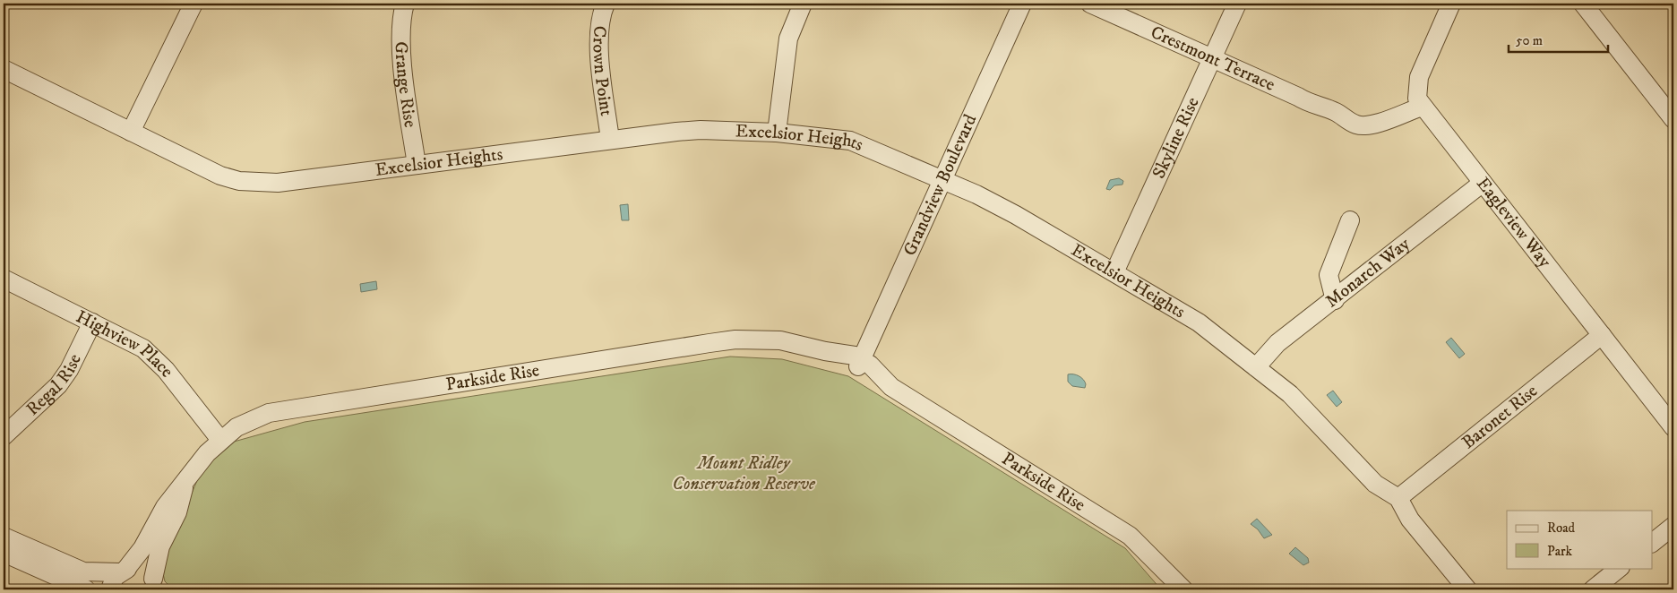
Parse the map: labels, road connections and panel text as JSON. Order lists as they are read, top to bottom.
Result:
{
  "streets": {
    "street": [
      "Crestmont Terrace",
      "Crown Point",
      "Grange Rise",
      "Skyline Rise",
      "Excelsior Heights",
      "Grandview Boulevard",
      "Eagleview Way",
      "Monarch Way",
      "Highview Place",
      "Parkside Rise",
      "Regal Rise",
      "Baronet Rise"
    ]
  },
  "crossings": [
    ["Crestmont Terrace", "Skyline Rise"],
    ["Crestmont Terrace", "Eagleview Way"],
    ["Crown Point", "Excelsior Heights"],
    ["Grange Rise", "Excelsior Heights"],
    ["Skyline Rise", "Excelsior Heights"],
    ["Excelsior Heights", "Grandview Boulevard"],
    ["Excelsior Heights", "Monarch Way"],
    ["Excelsior Heights", "Baronet Rise"],
    ["Grandview Boulevard", "Parkside Rise"],
    ["Eagleview Way", "Monarch Way"],
    ["Eagleview Way", "Baronet Rise"],
    ["Highview Place", "Parkside Rise"],
    ["Highview Place", "Regal Rise"]
  ],
  "parks": ["Mount Ridley Conservation Reserve"],
  "legend": ["Road", "Park"],
  "scale_bar": "50 m"
}
